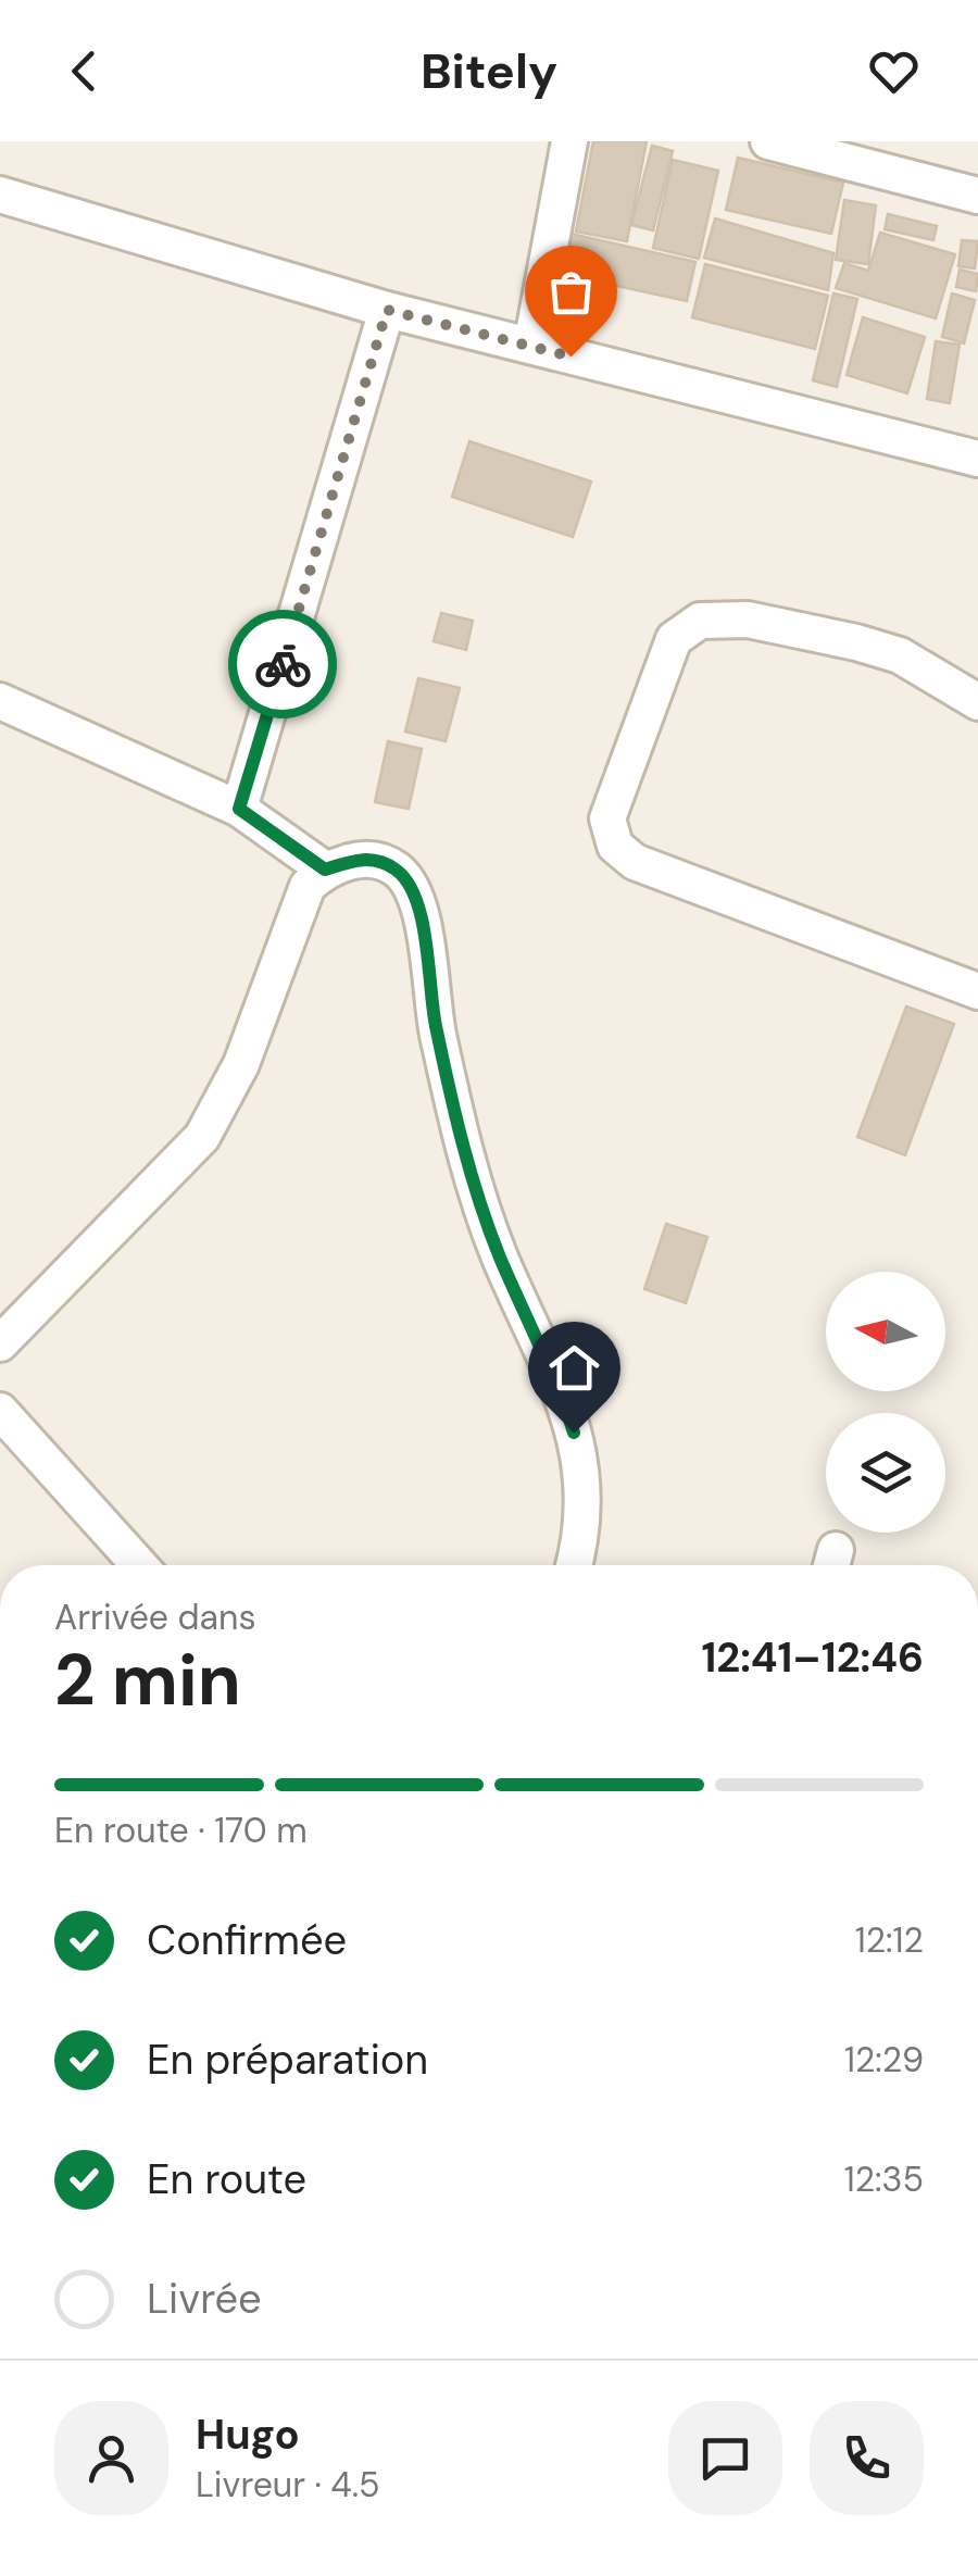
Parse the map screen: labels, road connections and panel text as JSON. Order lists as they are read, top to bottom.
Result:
{
  "north": "left",
  "page": {
    "header": "Bitely",
    "heading": ["2 min", "Arrivée dans", "12:41–12:46"],
    "panel": ["Hugo", "Livreur · 4.5"],
    "bar": "En route · 170 m",
    "list": [
      ["Confirmée", "12:12"],
      ["En préparation", "12:29"],
      ["En route", "12:35"],
      "Livrée"
    ]
  }
}
